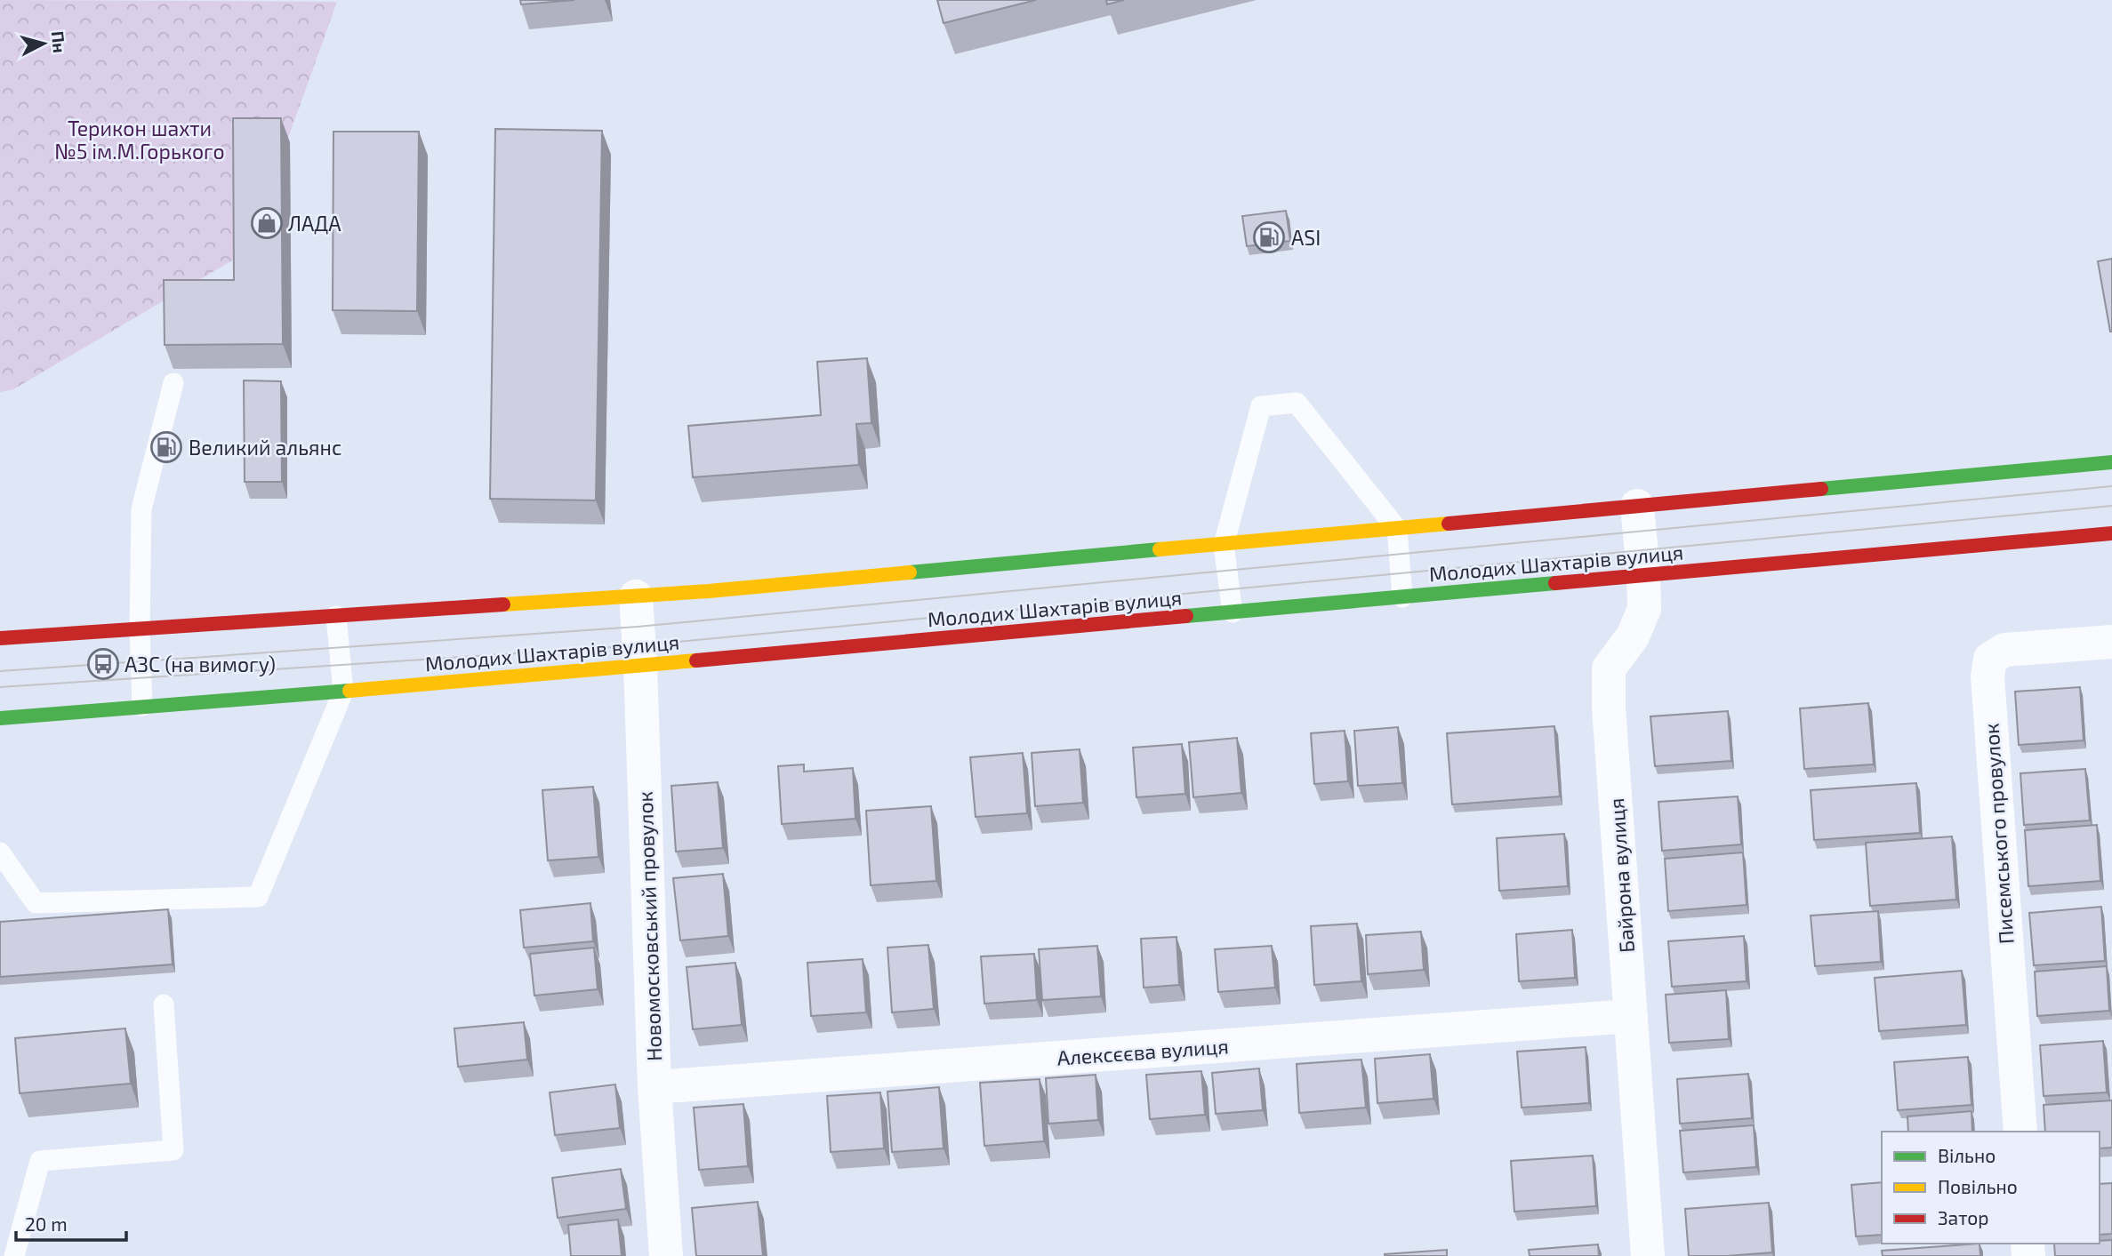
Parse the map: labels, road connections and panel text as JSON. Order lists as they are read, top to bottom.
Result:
{
  "streets": {
    "main road": ["Молодих Шахтарів вулиця"],
    "street": [
      "Писемського провулок",
      "Байрона вулиця",
      "Новомосковський провулок",
      "Алексєєва вулиця"
    ]
  },
  "crossings": [
    ["Молодих Шахтарів вулиця", "Байрона вулиця"],
    ["Молодих Шахтарів вулиця", "Новомосковський провулок"],
    ["Байрона вулиця", "Алексєєва вулиця"],
    ["Новомосковський провулок", "Алексєєва вулиця"]
  ],
  "parks": ["Терикон шахти №5 ім.М.Горького"],
  "places": {
    "shop": ["ЛАДА"],
    "fuel station": ["ASI", "Великий альянс"],
    "bus stop": ["АЗС (на вимогу)"]
  },
  "legend": ["Вільно", "Повільно", "Затор"],
  "scale_bar": "20 m",
  "north": "right"
}
